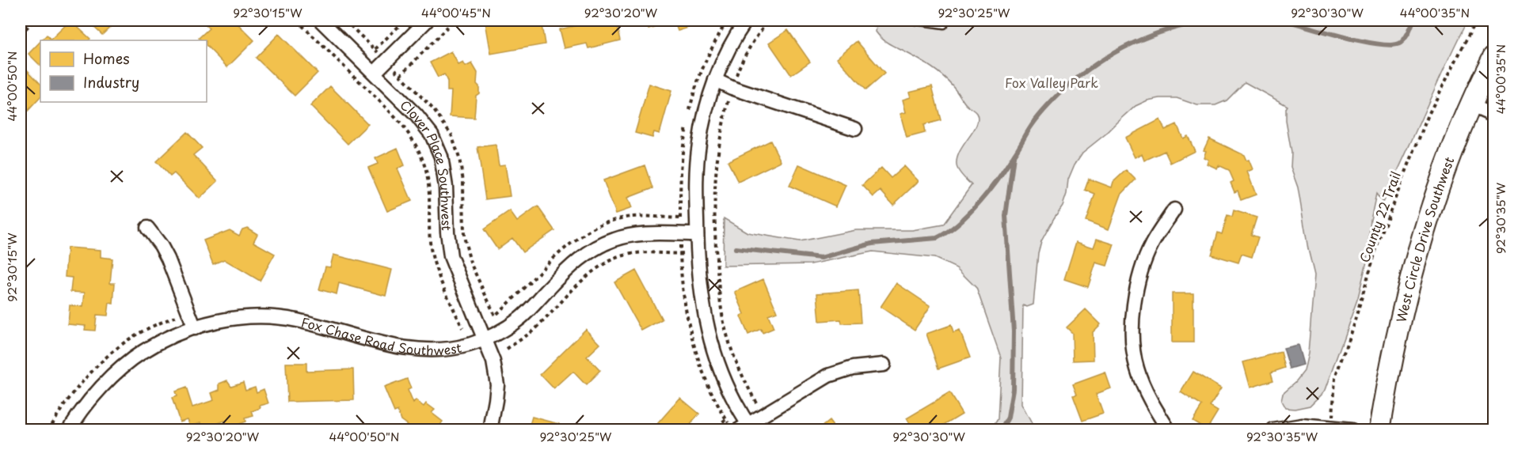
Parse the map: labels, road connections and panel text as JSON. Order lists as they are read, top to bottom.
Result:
{
  "streets": {
    "main road": ["West Circle Drive Southwest"],
    "street": ["Clover Place Southwest", "Fox Chase Road Southwest"],
    "path": ["County 22 Trail"]
  },
  "crossings": [
    ["Clover Place Southwest", "Fox Chase Road Southwest"]
  ],
  "parks": ["Fox Valley Park"],
  "legend": ["Homes", "Industry"],
  "coordinates": [
    "92°30'15\"W",
    "44°00'45\"N",
    "92°30'20\"W",
    "92°30'25\"W",
    "92°30'30\"W",
    "44°00'35\"N",
    "44°00'50\"N",
    "92°30'35\"W"
  ]
}
